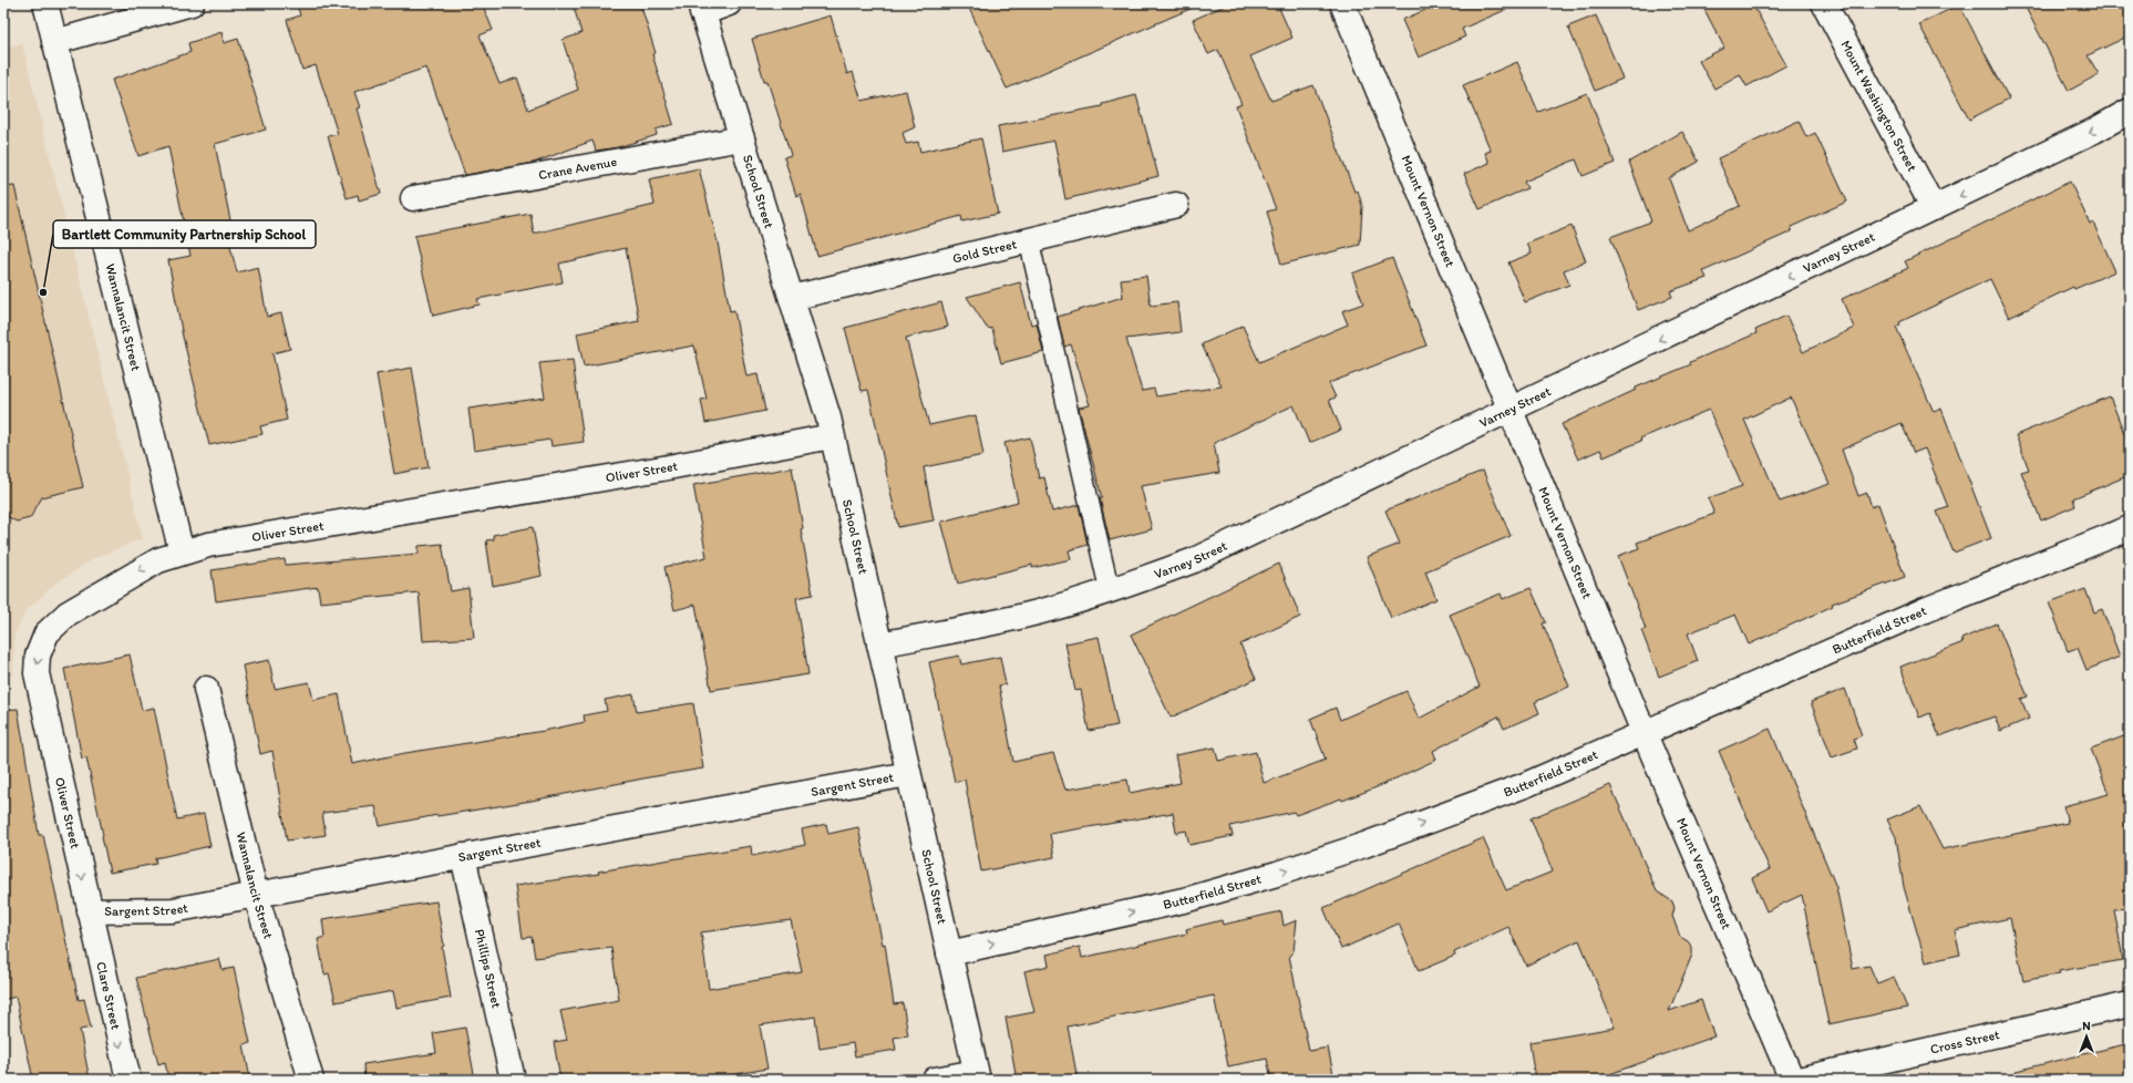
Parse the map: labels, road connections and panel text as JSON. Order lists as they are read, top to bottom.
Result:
{
  "streets": {
    "street": [
      "Mount Washington Street",
      "Crane Avenue",
      "School Street",
      "Mount Vernon Street",
      "Gold Street",
      "Varney Street",
      "Wannalancit Street",
      "Oliver Street",
      "Butterfield Street",
      "Sargent Street",
      "Phillips Street",
      "Clare Street",
      "Cross Street"
    ]
  },
  "crossings": [
    ["Mount Washington Street", "Varney Street"],
    ["Crane Avenue", "School Street"],
    ["School Street", "Gold Street"],
    ["School Street", "Varney Street"],
    ["School Street", "Oliver Street"],
    ["School Street", "Butterfield Street"],
    ["School Street", "Sargent Street"],
    ["Mount Vernon Street", "Varney Street"],
    ["Mount Vernon Street", "Butterfield Street"],
    ["Wannalancit Street", "Oliver Street"],
    ["Wannalancit Street", "Sargent Street"],
    ["Oliver Street", "Sargent Street"],
    ["Oliver Street", "Clare Street"],
    ["Sargent Street", "Phillips Street"],
    ["Sargent Street", "Clare Street"]
  ],
  "one_way": ["Varney Street", "Butterfield Street", "Clare Street"],
  "places": ["Bartlett Community Partnership School"],
  "north": "top"
}
